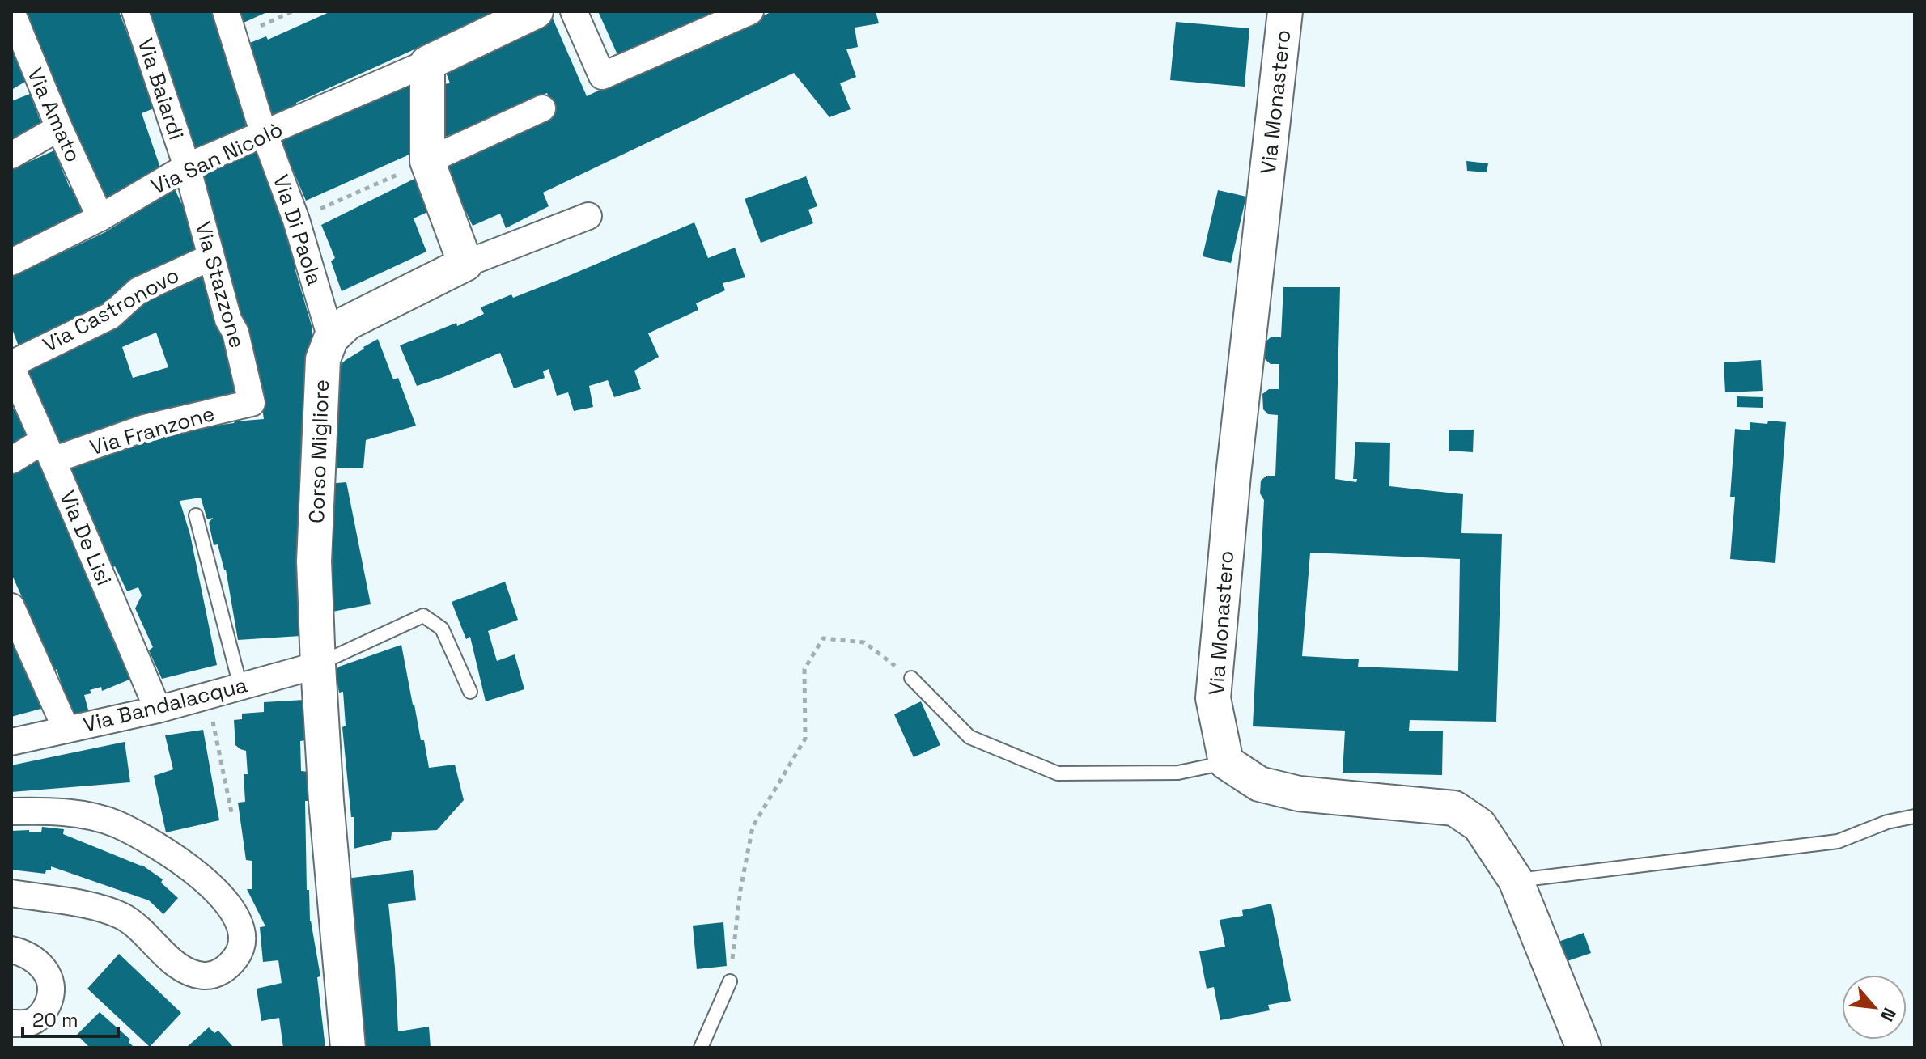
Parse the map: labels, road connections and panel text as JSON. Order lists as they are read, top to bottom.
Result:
{
  "streets": {
    "street": [
      "Via Baiardi",
      "Via Monastero",
      "Via Amato",
      "Via San Nicolò",
      "Via Di Paola",
      "Via Stazzone",
      "Via Castronovo",
      "Via Franzone",
      "Corso Migliore",
      "Via De Lisi",
      "Via Bandalacqua"
    ]
  },
  "crossings": [
    ["Via Baiardi", "Via San Nicolò"],
    ["Via Baiardi", "Via Stazzone"],
    ["Via Amato", "Via San Nicolò"],
    ["Via San Nicolò", "Via Di Paola"],
    ["Via San Nicolò", "Via Stazzone"],
    ["Via Di Paola", "Corso Migliore"],
    ["Via Stazzone", "Via Castronovo"],
    ["Via Stazzone", "Via Franzone"],
    ["Via Castronovo", "Via De Lisi"],
    ["Via Franzone", "Via De Lisi"],
    ["Corso Migliore", "Via Bandalacqua"],
    ["Via De Lisi", "Via Bandalacqua"]
  ],
  "scale_bar": "20 m",
  "north": "bottom right"
}
